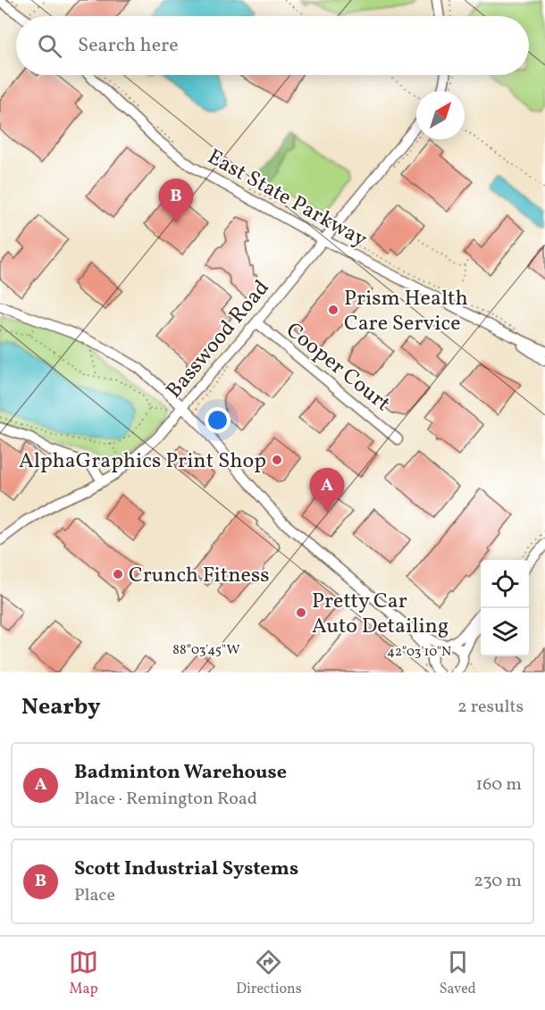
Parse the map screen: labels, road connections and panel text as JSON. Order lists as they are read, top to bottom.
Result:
{
  "streets": {
    "street": ["East State Parkway", "Basswood Road", "Cooper Court"]
  },
  "crossings": [
    ["East State Parkway", "Basswood Road"],
    ["Basswood Road", "Cooper Court"]
  ],
  "places": [
    "Prism Health Care Service",
    "AlphaGraphics Print Shop",
    "Crunch Fitness",
    "Pretty Car Auto Detailing"
  ],
  "north": "top right",
  "page": {
    "search": "Search here",
    "pins": ["B", "A"],
    "heading": ["Nearby", "2 results"],
    "list": [
      {
        "mark": "A",
        "name": "Badminton Warehouse",
        "note": "Place · Remington Road",
        "value": "160 m"
      },
      {
        "mark": "B",
        "name": "Scott Industrial Systems",
        "note": "Place",
        "value": "230 m"
      }
    ],
    "nav": ["Map", "Directions", "Saved"]
  },
  "coordinates": ["88°03'45\"W", "42°03'10\"N"]
}
